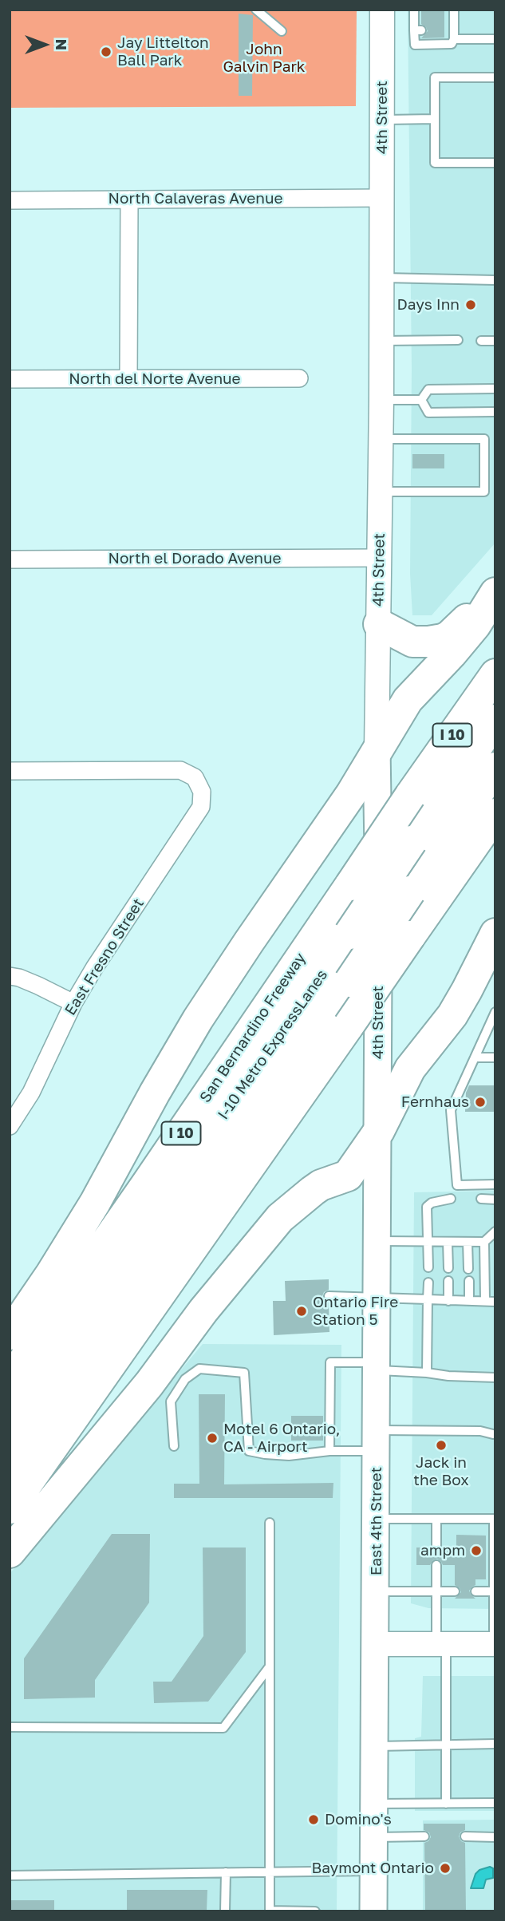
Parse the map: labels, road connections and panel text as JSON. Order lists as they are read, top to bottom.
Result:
{
  "streets": {
    "highway": ["I 10", "San Bernardino Freeway", "I-10 Metro ExpressLanes"],
    "main road": ["4th Street", "East 4th Street"],
    "street": [
      "North Calaveras Avenue",
      "North del Norte Avenue",
      "North el Dorado Avenue",
      "East Fresno Street"
    ]
  },
  "crossings": [
    ["4th Street", "North Calaveras Avenue"],
    ["4th Street", "North el Dorado Avenue"],
    ["4th Street", "East 4th Street"]
  ],
  "parks": ["John Galvin Park"],
  "places": [
    "Jay Littelton Ball Park",
    "Days Inn",
    "Fernhaus",
    "Ontario Fire Station 5",
    "Motel 6 Ontario, CA - Airport",
    "Jack in the Box",
    "ampm",
    "Domino's",
    "Baymont Ontario"
  ],
  "north": "right"
}
